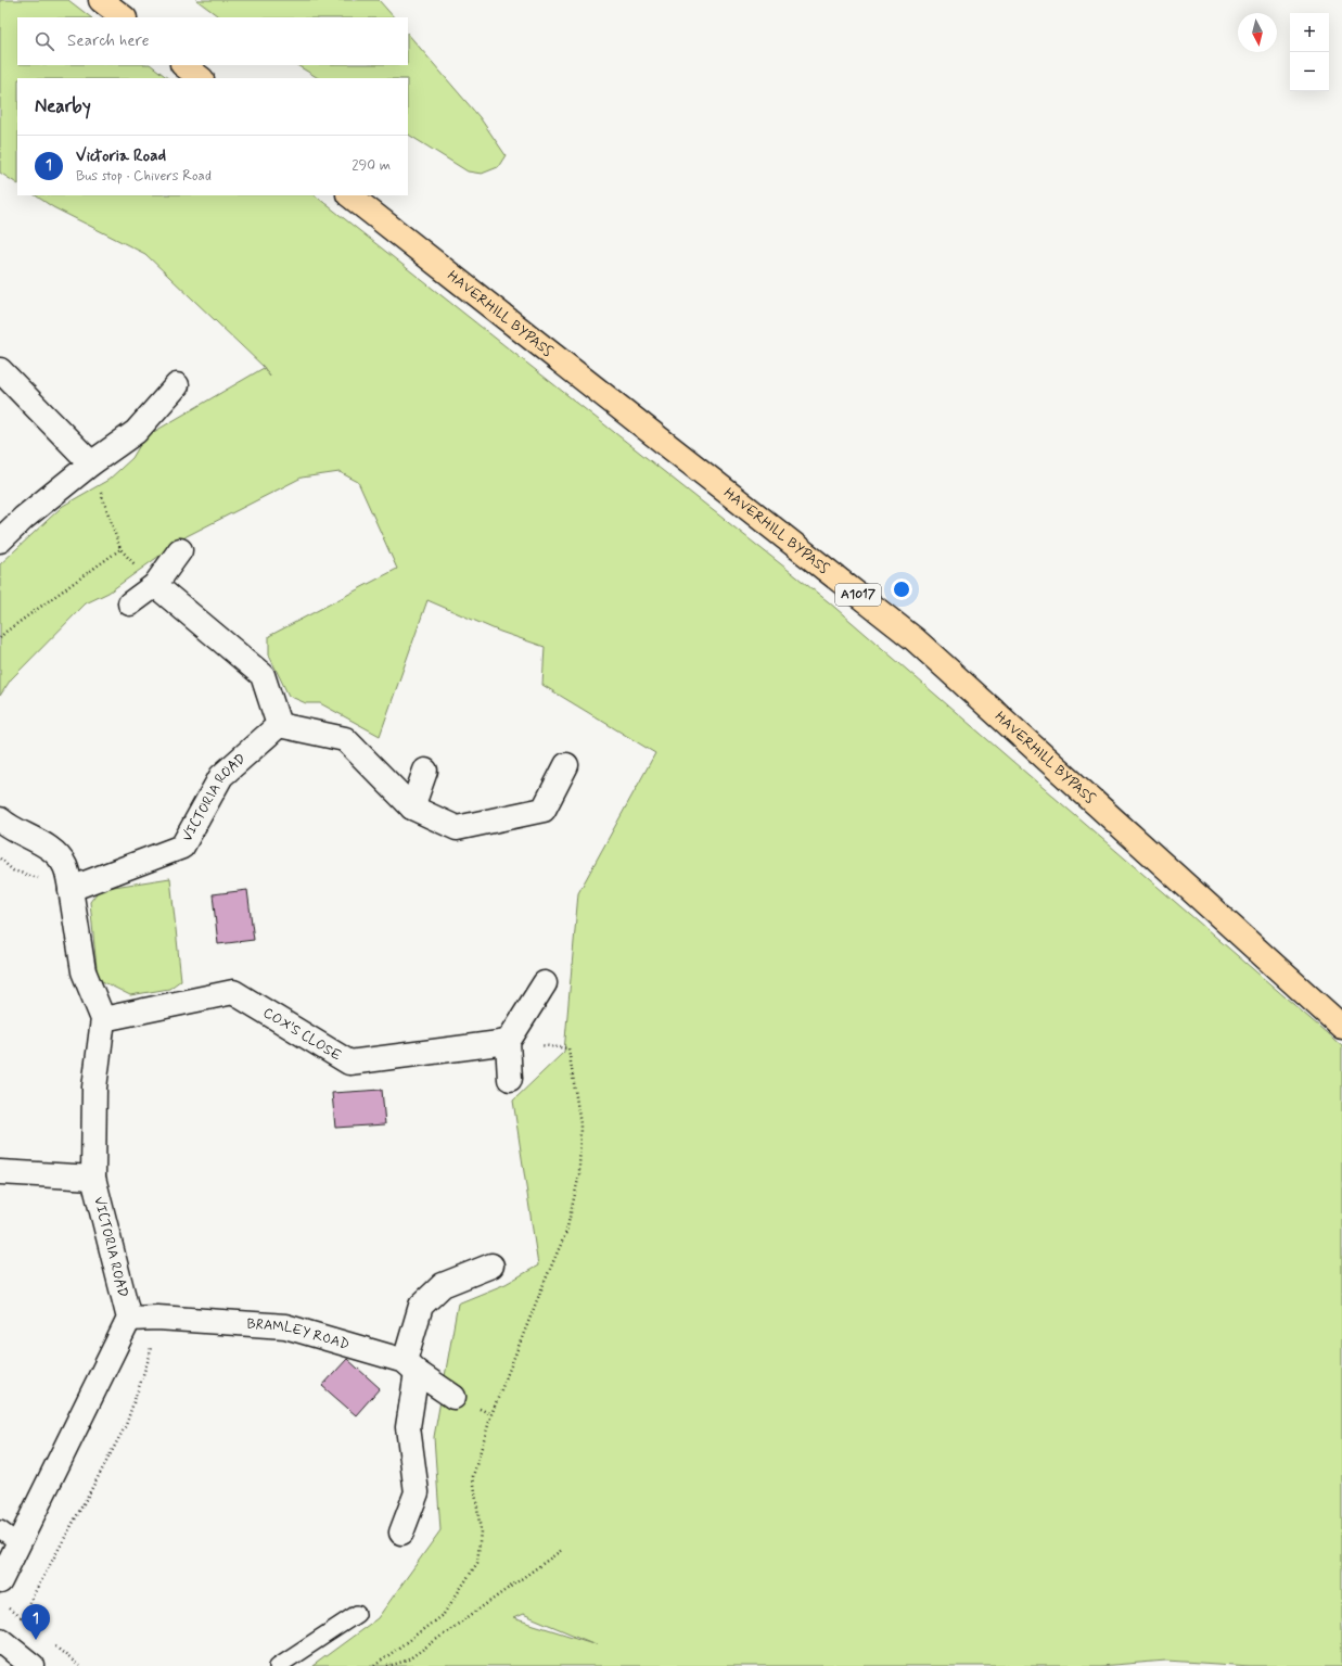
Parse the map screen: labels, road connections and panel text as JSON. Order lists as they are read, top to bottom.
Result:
{
  "streets": {
    "main road": ["HAVERHILL BYPASS", "A1017"],
    "street": ["VICTORIA ROAD", "COX'S CLOSE", "BRAMLEY ROAD"]
  },
  "crossings": [
    ["VICTORIA ROAD", "COX'S CLOSE"],
    ["VICTORIA ROAD", "BRAMLEY ROAD"]
  ],
  "north": "bottom",
  "page": {
    "map_buttons": ["+", "−"],
    "search": "Search here",
    "heading": "Nearby",
    "list": [
      {
        "mark": "1",
        "name": "Victoria Road",
        "note": "Bus stop · Chivers Road",
        "value": "290 m"
      }
    ],
    "pins": "1"
  }
}
